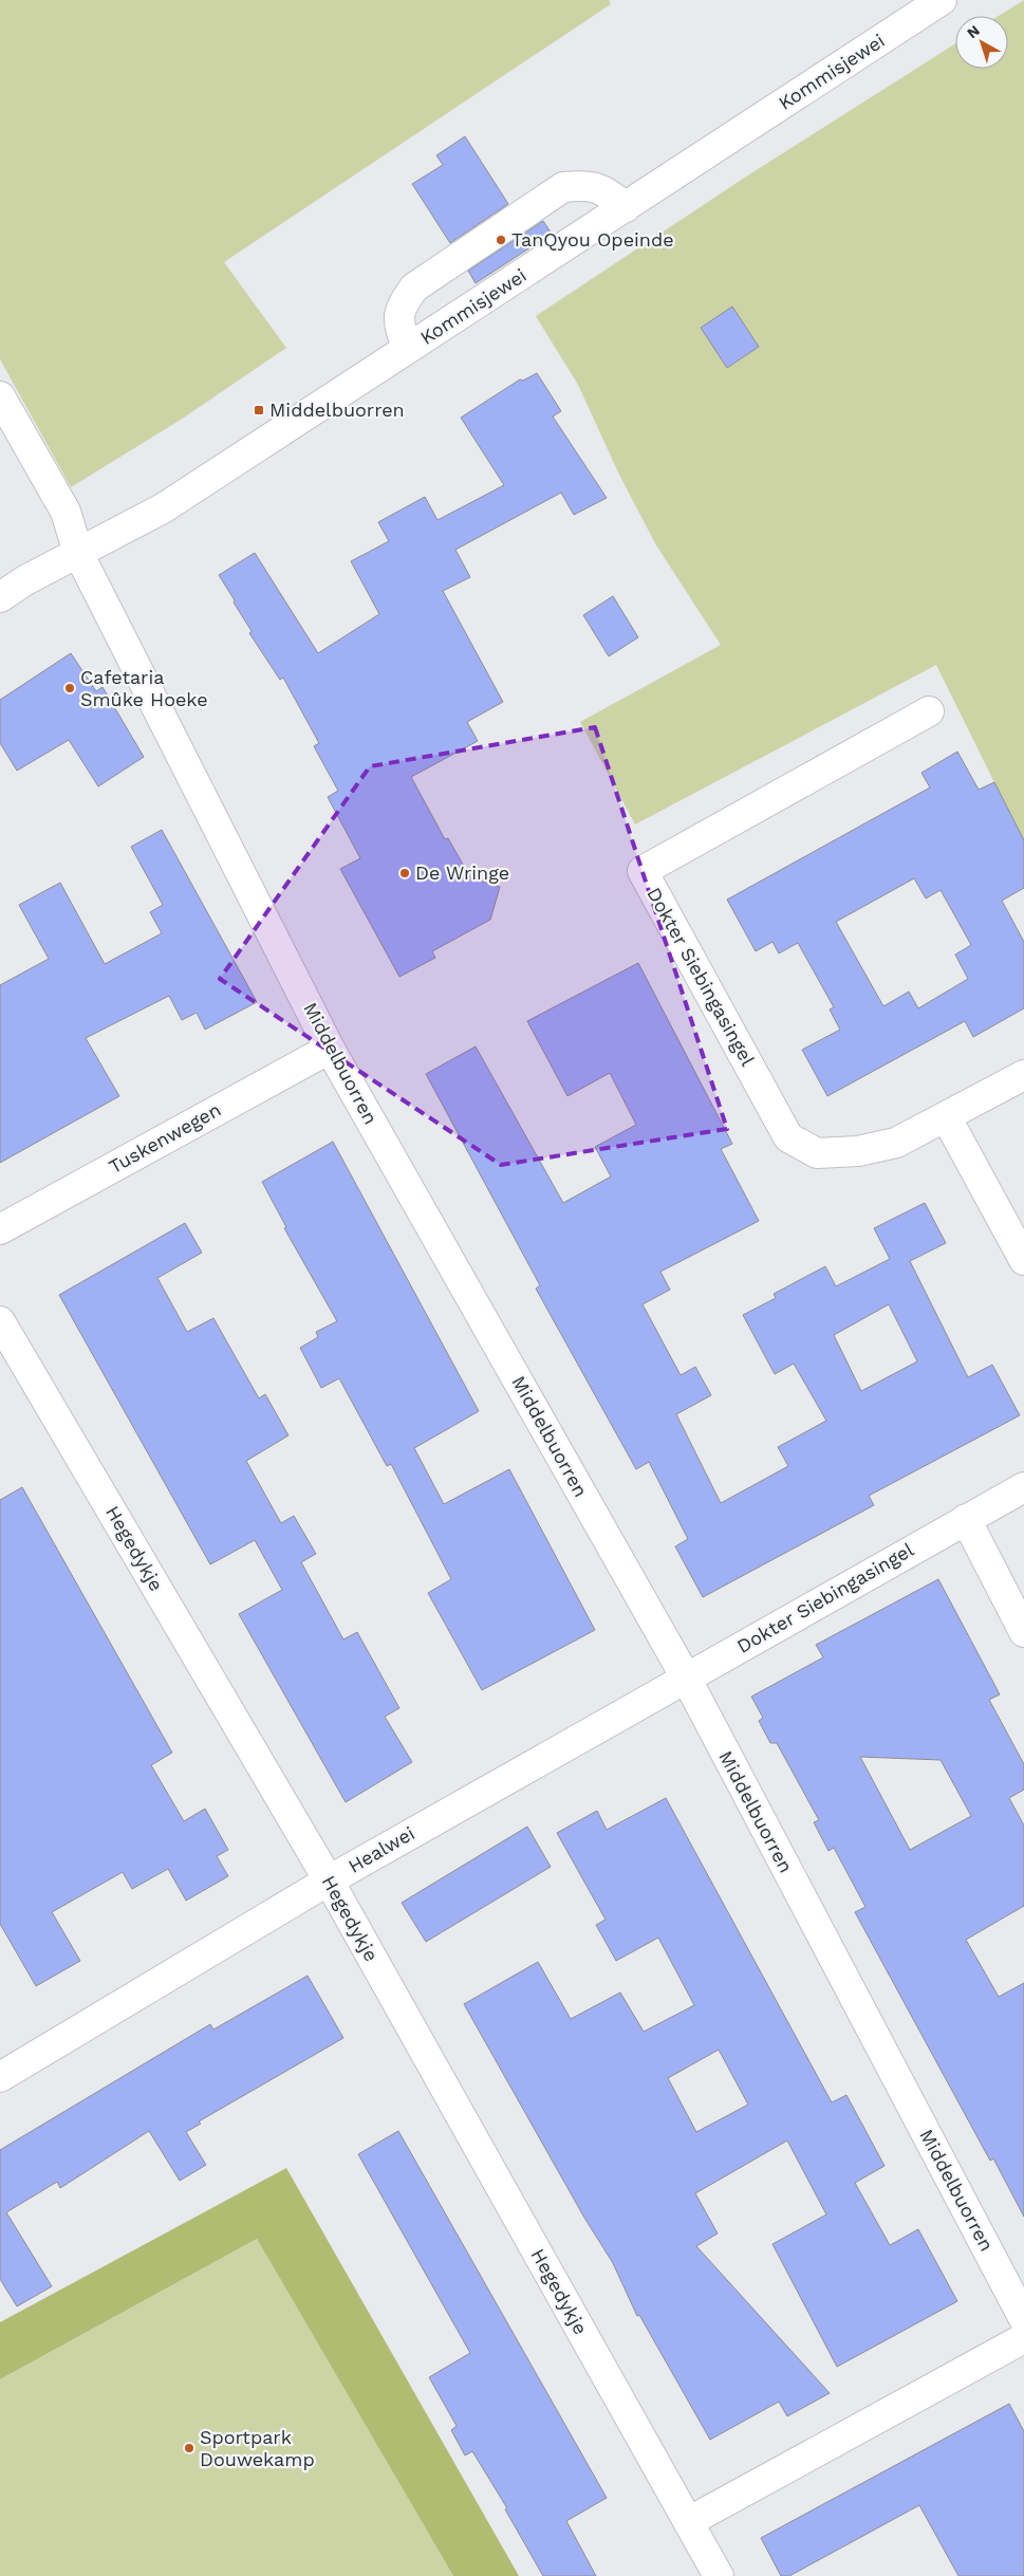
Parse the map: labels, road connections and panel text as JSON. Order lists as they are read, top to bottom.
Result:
{
  "streets": {
    "street": [
      "Kommisjewei",
      "Dokter Siebingasingel",
      "Middelbuorren",
      "Tuskenwegen",
      "Hegedykje",
      "Healwei"
    ]
  },
  "crossings": [
    ["Kommisjewei", "Middelbuorren"],
    ["Dokter Siebingasingel", "Middelbuorren"],
    ["Dokter Siebingasingel", "Healwei"],
    ["Middelbuorren", "Tuskenwegen"],
    ["Middelbuorren", "Healwei"],
    ["Hegedykje", "Healwei"]
  ],
  "places": {
    "other": [
      "TanQyou Opeinde",
      "Cafetaria Smûke Hoeke",
      "De Wringe",
      "Sportpark Douwekamp"
    ],
    "transit": ["Middelbuorren"]
  },
  "north": "top left"
}
